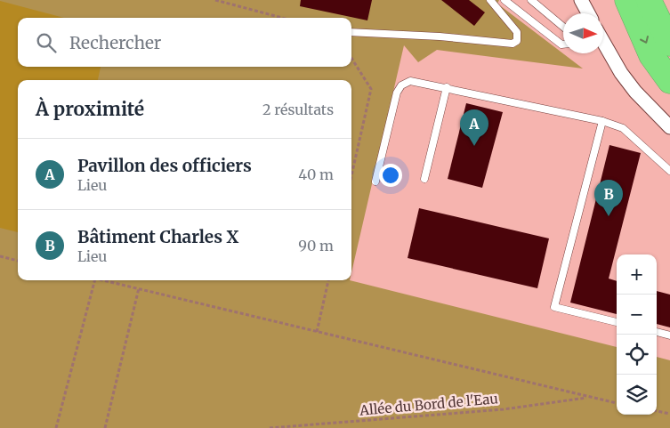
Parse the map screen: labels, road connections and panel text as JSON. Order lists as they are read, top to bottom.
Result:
{
  "streets": {
    "path": ["Allée du Bord de l'Eau"]
  },
  "north": "right",
  "page": {
    "search": "Rechercher",
    "heading": ["À proximité", "2 résultats"],
    "pins": ["A", "B"],
    "list": [
      {
        "mark": "A",
        "name": "Pavillon des officiers",
        "note": "Lieu",
        "value": "40 m"
      },
      {
        "mark": "B",
        "name": "Bâtiment Charles X",
        "note": "Lieu",
        "value": "90 m"
      }
    ],
    "map_buttons": ["+", "−"]
  }
}
